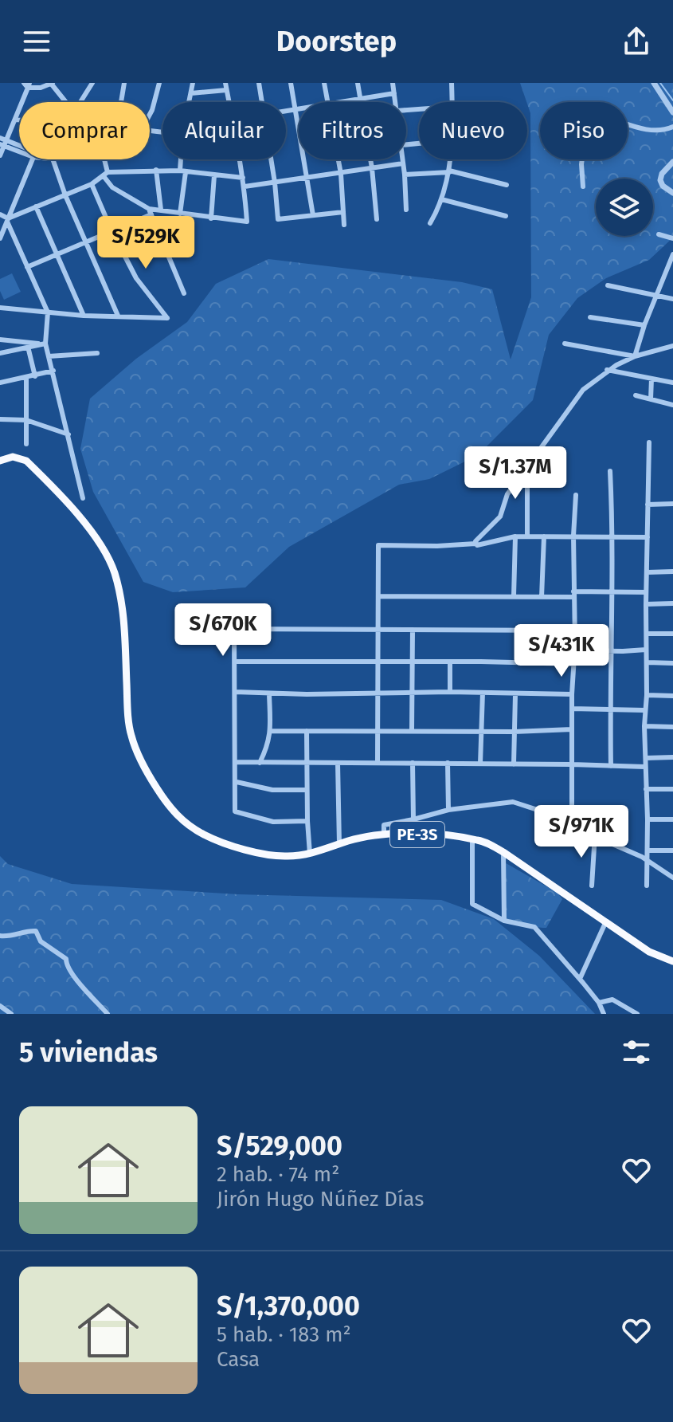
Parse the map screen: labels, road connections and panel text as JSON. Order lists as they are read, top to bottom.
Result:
{
  "streets": {
    "highway": ["PE-3S"]
  },
  "page": {
    "header": "Doorstep",
    "chip": [
      "Comprar",
      "Alquilar",
      "Filtros",
      "Nuevo",
      "Piso"
    ],
    "price": [
      "S/529K",
      "S/1.37M",
      "S/670K",
      "S/431K",
      "S/971K"
    ],
    "heading": "5 viviendas",
    "list": [
      {
        "name": "S/529,000",
        "note": "2 hab. · 74 m² · Jirón Hugo Núñez Días"
      },
      {
        "name": "S/1,370,000",
        "note": "5 hab. · 183 m² · Casa"
      }
    ]
  }
}
